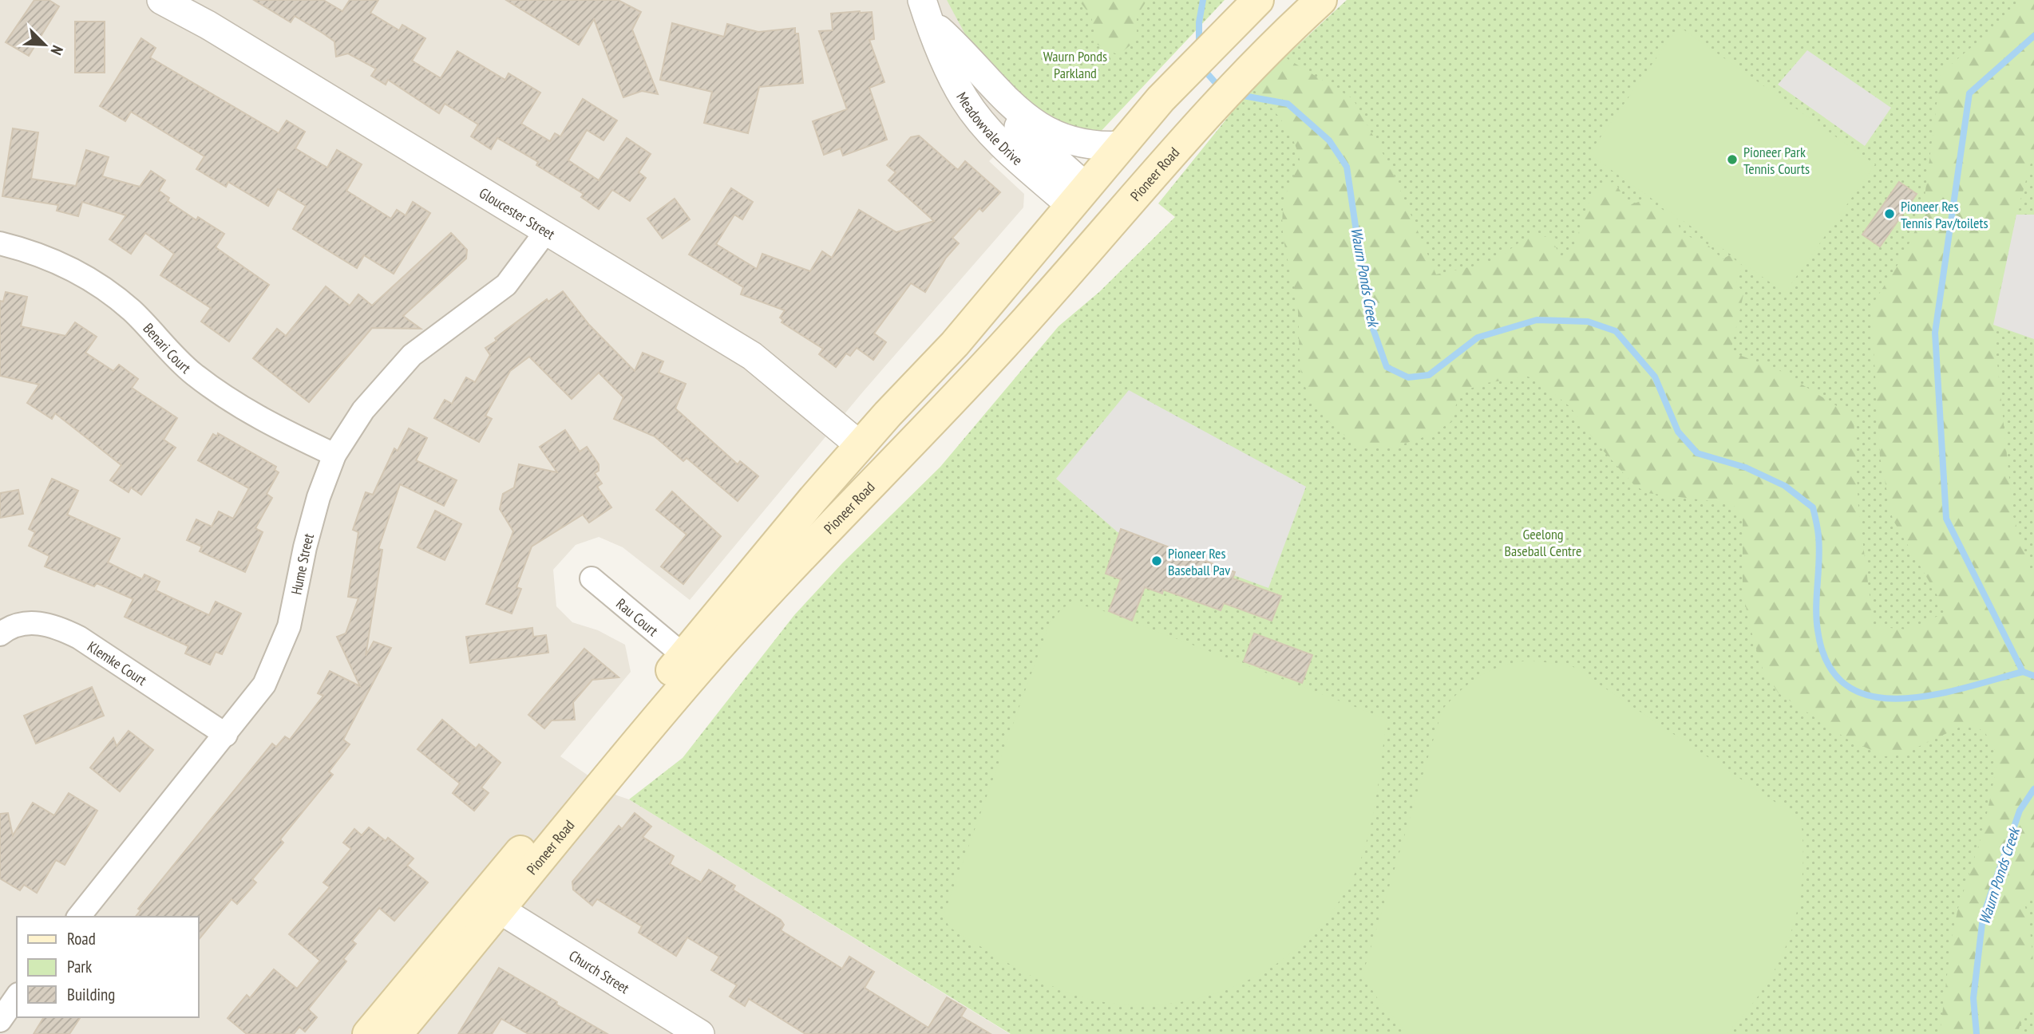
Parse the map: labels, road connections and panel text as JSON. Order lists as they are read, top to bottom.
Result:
{
  "streets": {
    "main road": ["Pioneer Road"],
    "street": [
      "Meadowvale Drive",
      "Gloucester Street",
      "Benari Court",
      "Hume Street",
      "Rau Court",
      "Klemke Court",
      "Church Street"
    ]
  },
  "crossings": [
    ["Meadowvale Drive", "Pioneer Road"],
    ["Pioneer Road", "Gloucester Street"],
    ["Pioneer Road", "Rau Court"],
    ["Pioneer Road", "Church Street"],
    ["Gloucester Street", "Hume Street"],
    ["Benari Court", "Hume Street"],
    ["Hume Street", "Klemke Court"]
  ],
  "water": ["Waurn Ponds Creek"],
  "parks": ["Waurn Ponds Parkland", "Geelong Baseball Centre"],
  "places": ["Pioneer Park Tennis Courts", "Pioneer Res Tennis Pav/toilets", "Pioneer Res Baseball Pav"],
  "legend": ["Road", "Park", "Building"],
  "north": "bottom right"
}
